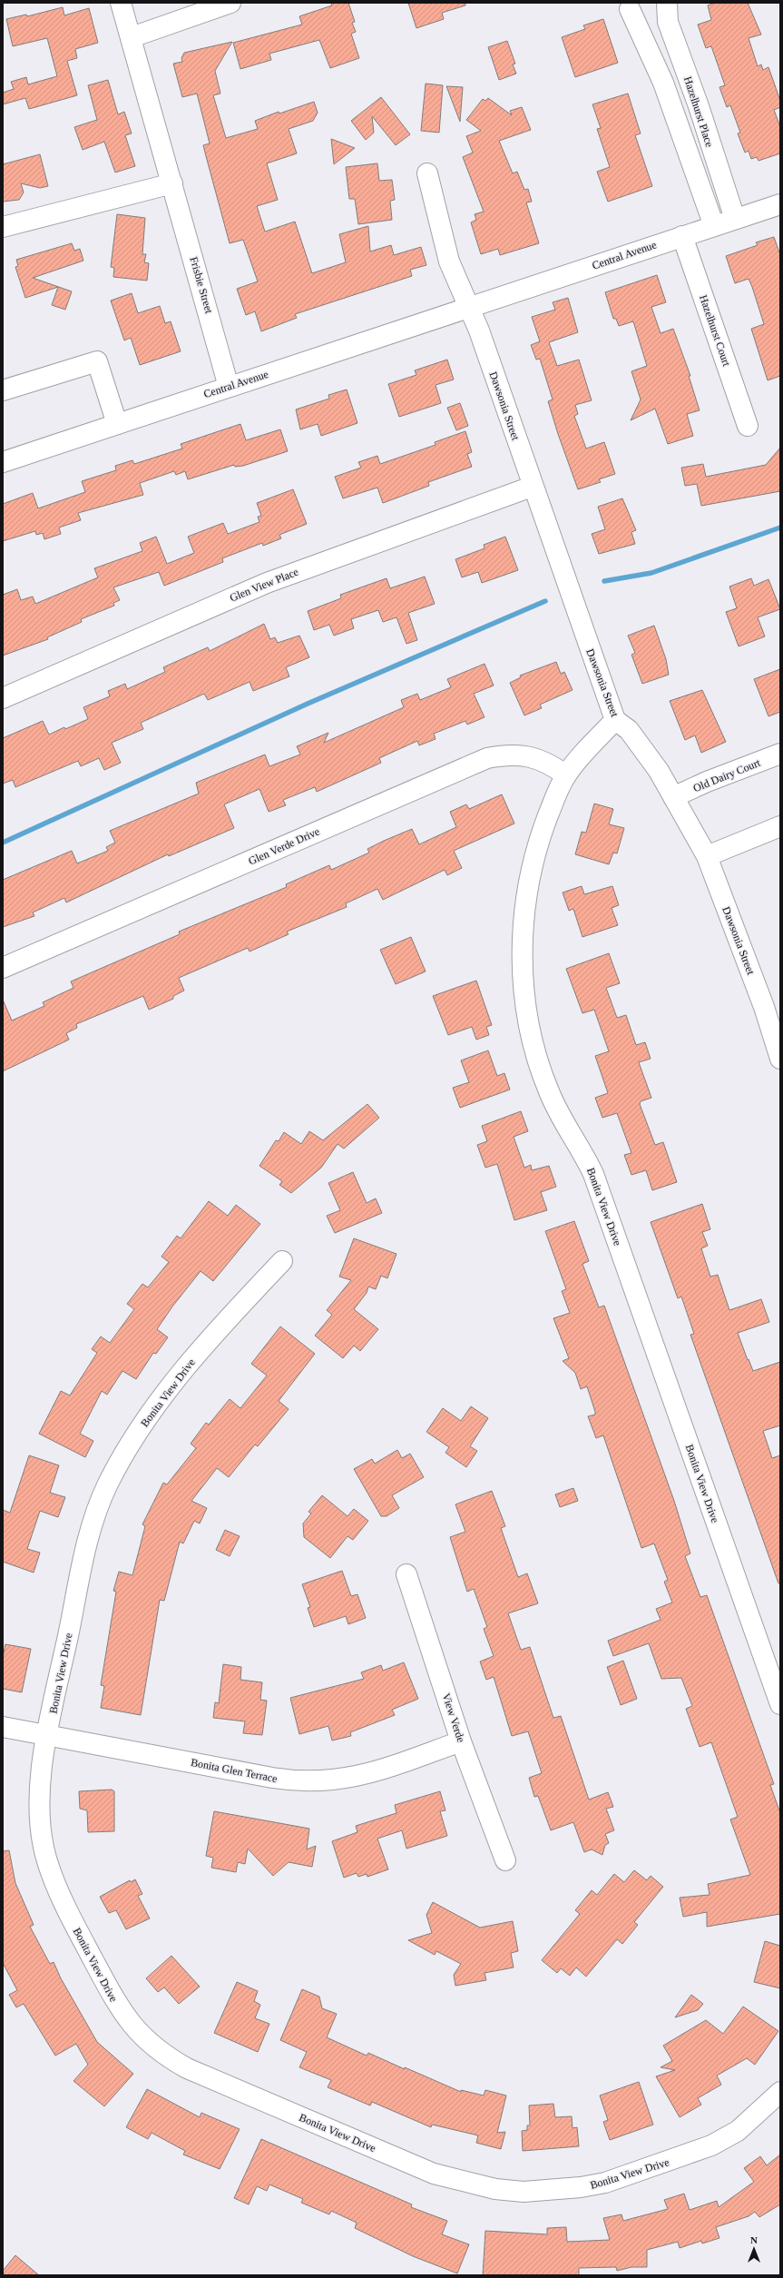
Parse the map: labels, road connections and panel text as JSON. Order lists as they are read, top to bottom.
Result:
{
  "streets": {
    "street": [
      "Hazelhurst Place",
      "Central Avenue",
      "Frisbie Street",
      "Hazelhurst Court",
      "Dawsonia Street",
      "Glen View Place",
      "Old Dairy Court",
      "Glen Verde Drive",
      "Bonita View Drive",
      "View Verde",
      "Bonita Glen Terrace"
    ]
  },
  "crossings": [
    ["Hazelhurst Place", "Central Avenue"],
    ["Central Avenue", "Frisbie Street"],
    ["Central Avenue", "Hazelhurst Court"],
    ["Central Avenue", "Dawsonia Street"],
    ["Dawsonia Street", "Glen View Place"],
    ["Dawsonia Street", "Old Dairy Court"],
    ["Dawsonia Street", "Bonita View Drive"],
    ["Glen Verde Drive", "Bonita View Drive"],
    ["Bonita View Drive", "Bonita Glen Terrace"],
    ["View Verde", "Bonita Glen Terrace"]
  ],
  "north": "top"
}
